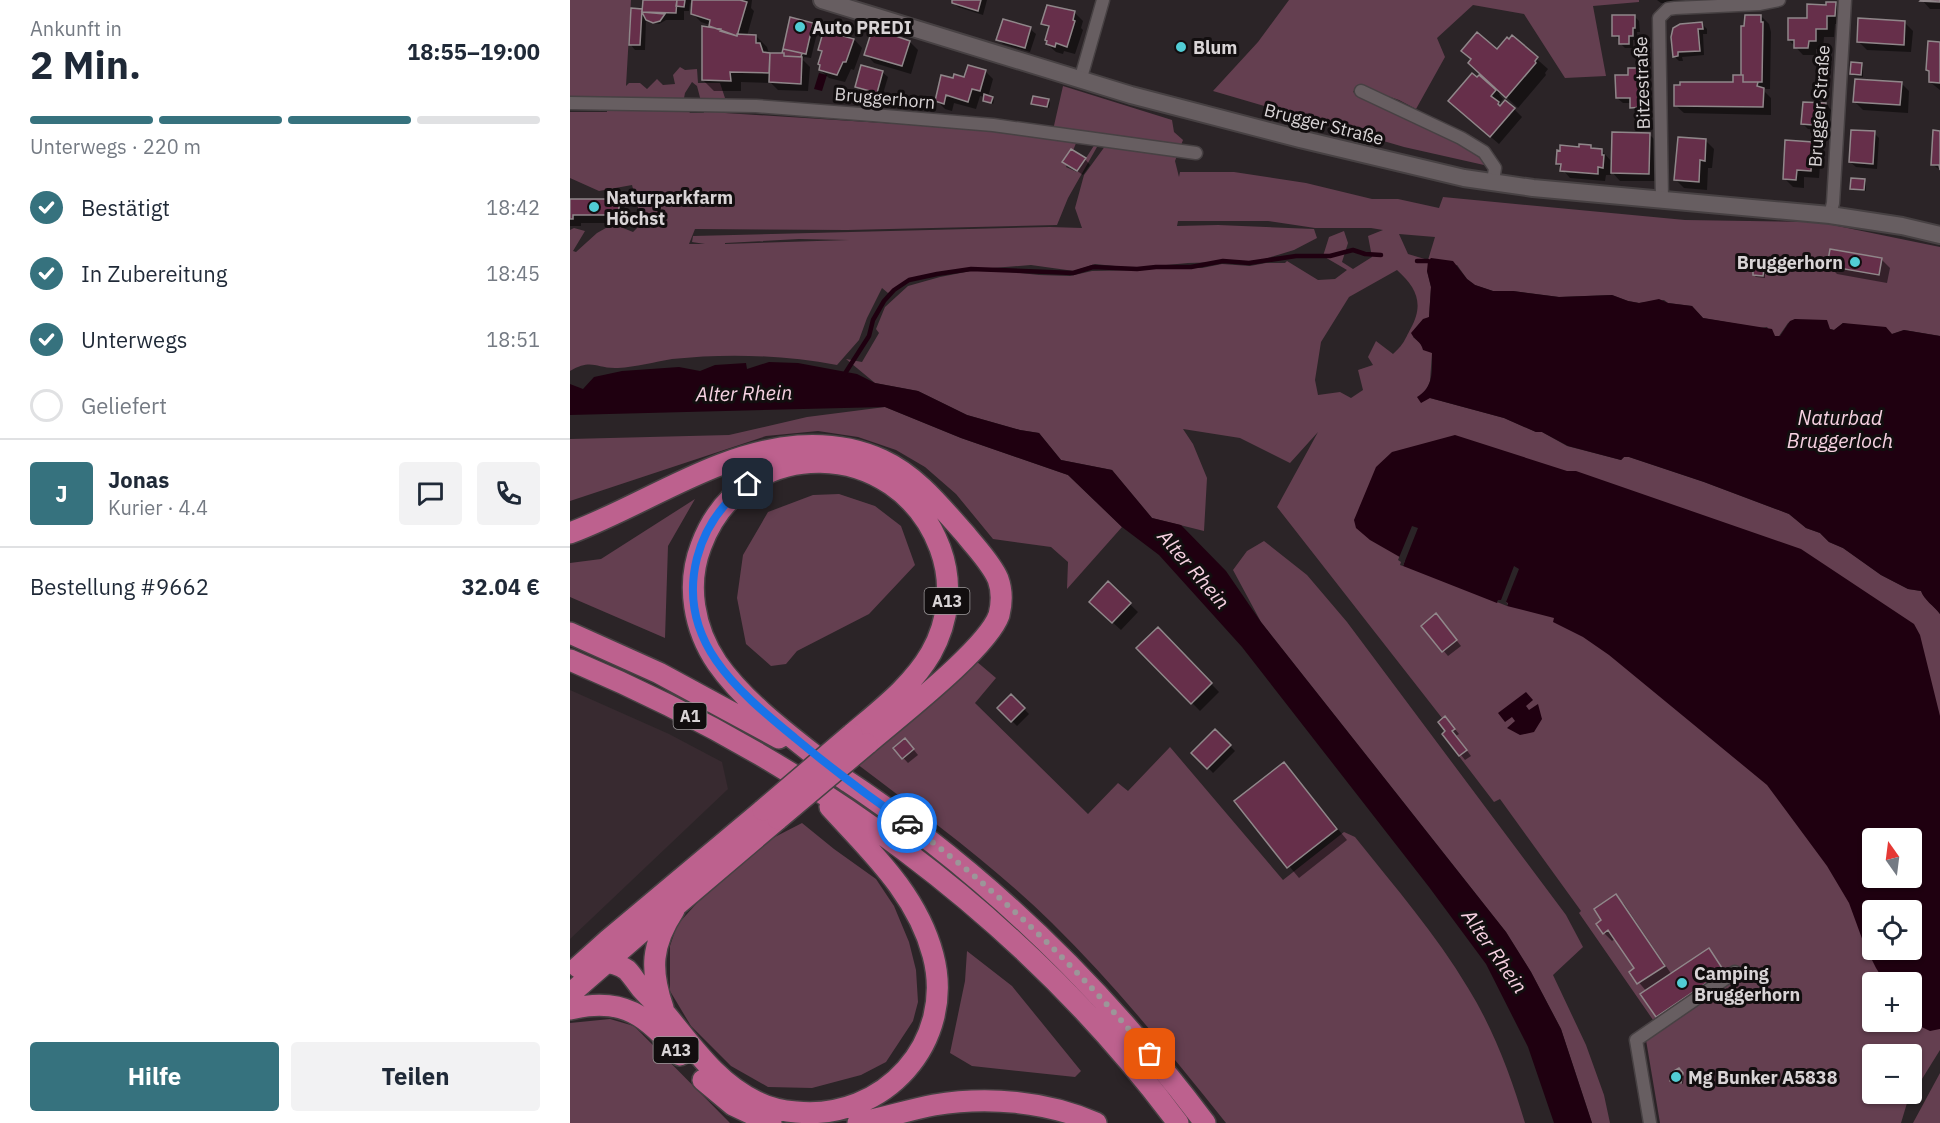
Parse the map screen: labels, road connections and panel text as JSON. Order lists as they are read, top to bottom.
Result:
{
  "streets": {
    "highway": ["A13", "A1"],
    "main road": ["Brugger Straße"],
    "street": ["Bitzestraße", "Bruggerhorn"]
  },
  "crossings": [
    ["Bitzestraße", "Brugger Straße"],
    ["A13", "A1"]
  ],
  "water": ["Alter Rhein", "Naturbad Bruggerloch"],
  "places": [
    "Auto PREDI",
    "Blum",
    "Naturparkfarm Höchst",
    "Bruggerhorn",
    "Camping Bruggerhorn",
    "Mg Bunker A5838"
  ],
  "north": "top",
  "page": {
    "heading": ["2 Min.", "Ankunft in", "18:55–19:00"],
    "panel": [
      "Jonas",
      "Kurier · 4.4",
      "Bestellung #9662",
      "32.04 €"
    ],
    "bar": "Unterwegs · 220 m",
    "list": [
      ["Bestätigt", "18:42"],
      ["In Zubereitung", "18:45"],
      ["Unterwegs", "18:51"],
      "Geliefert"
    ],
    "round": "J",
    "map_buttons": ["+", "−"],
    "buttons": ["Hilfe", "Teilen"]
  }
}
